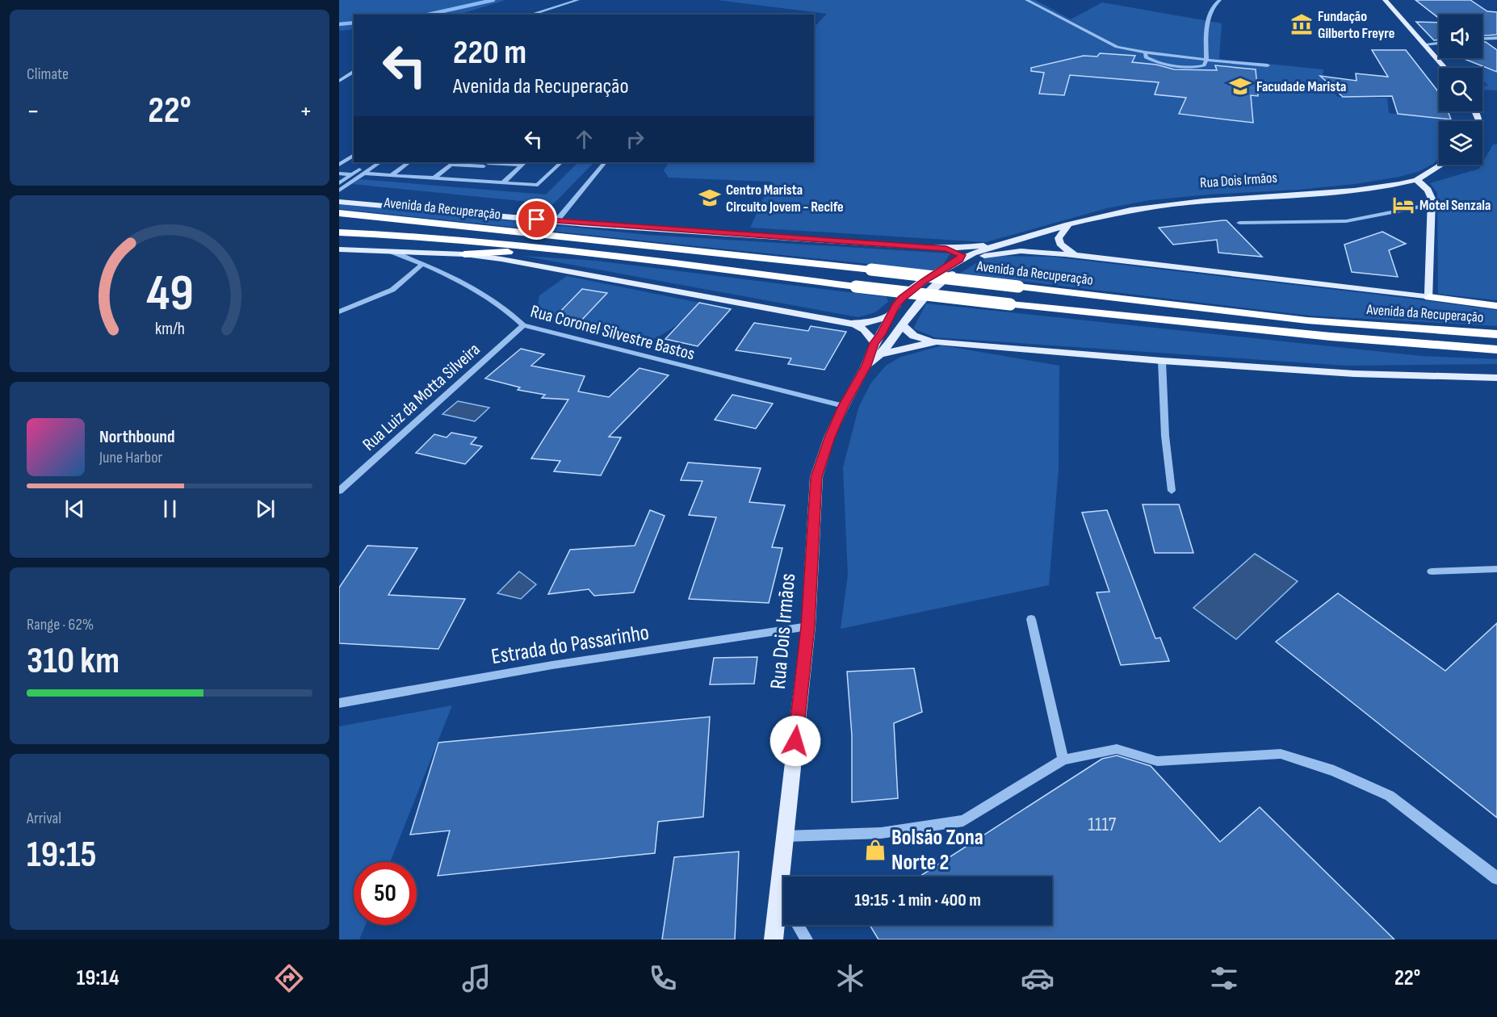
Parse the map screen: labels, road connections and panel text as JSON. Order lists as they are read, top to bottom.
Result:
{
  "streets": {
    "highway": ["Avenida da Recuperação"],
    "main road": ["Rua Dois Irmãos"],
    "street": ["Rua Coronel Silvestre Bastos", "Rua Luiz da Motta Silveira", "Estrada do Passarinho"]
  },
  "crossings": [
    ["Rua Dois Irmãos", "Avenida da Recuperação"],
    ["Rua Dois Irmãos", "Rua Coronel Silvestre Bastos"],
    ["Rua Dois Irmãos", "Estrada do Passarinho"],
    ["Rua Coronel Silvestre Bastos", "Rua Luiz da Motta Silveira"]
  ],
  "places": {
    "museum": ["Fundação Gilberto Freyre"],
    "school or university": ["Facudade Marista", "Centro Marista Circuito Jovem - Recife"],
    "hotel": ["Motel Senzala"],
    "shop": ["Bolsão Zona Norte 2"]
  },
  "house_numbers": ["1117"],
  "page": {
    "tile": [
      "Climate",
      ["Range · 62%", "310 km"],
      ["Arrival", "19:15"]
    ],
    "turn": ["220 m", "Avenida da Recuperação"],
    "heat": ["−", "22°", "+"],
    "song": ["Northbound", "June Harbor"],
    "limit": "50",
    "trip": "19:15 · 1 min · 400 m",
    "tabs": ["19:14", "22°"],
    "gauge": ["49", "km/h"]
  }
}
